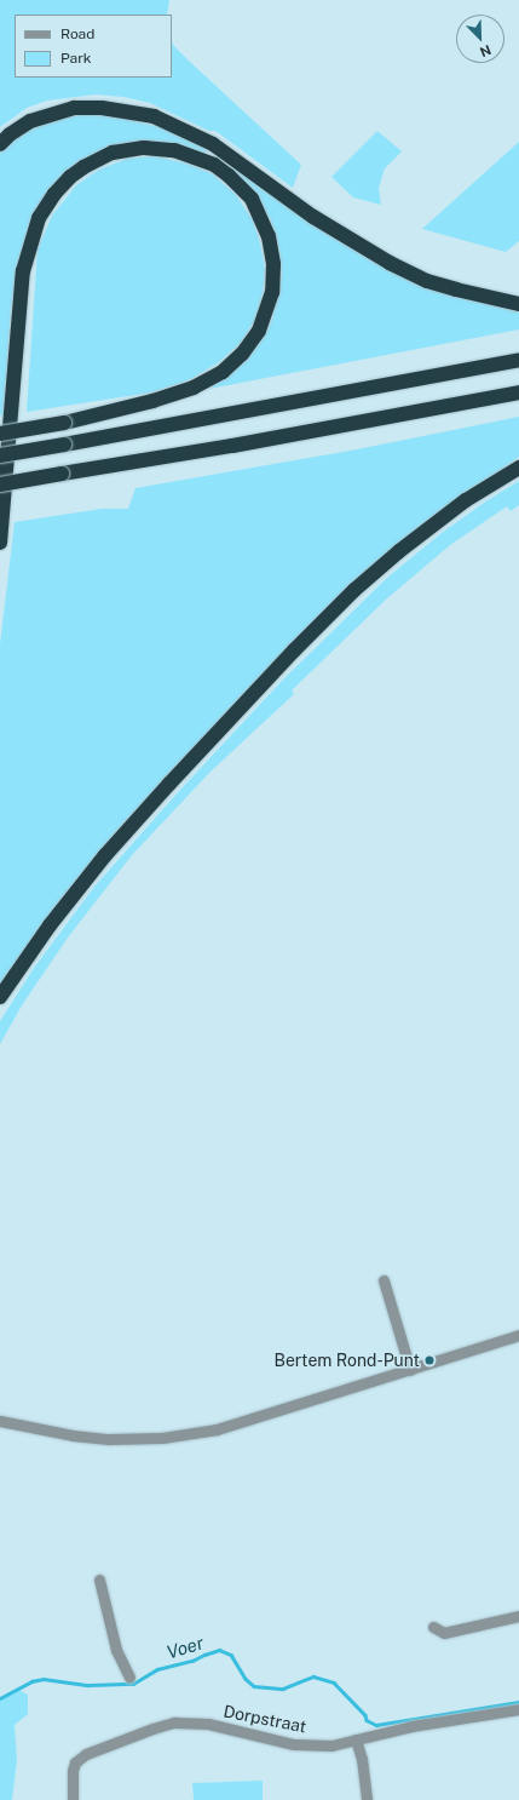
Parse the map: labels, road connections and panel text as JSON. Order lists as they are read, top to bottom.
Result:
{
  "streets": {
    "street": ["Dorpstraat"]
  },
  "water": ["Voer"],
  "places": ["Bertem Rond-Punt"],
  "legend": ["Road", "Park"],
  "north": "bottom right"
}
